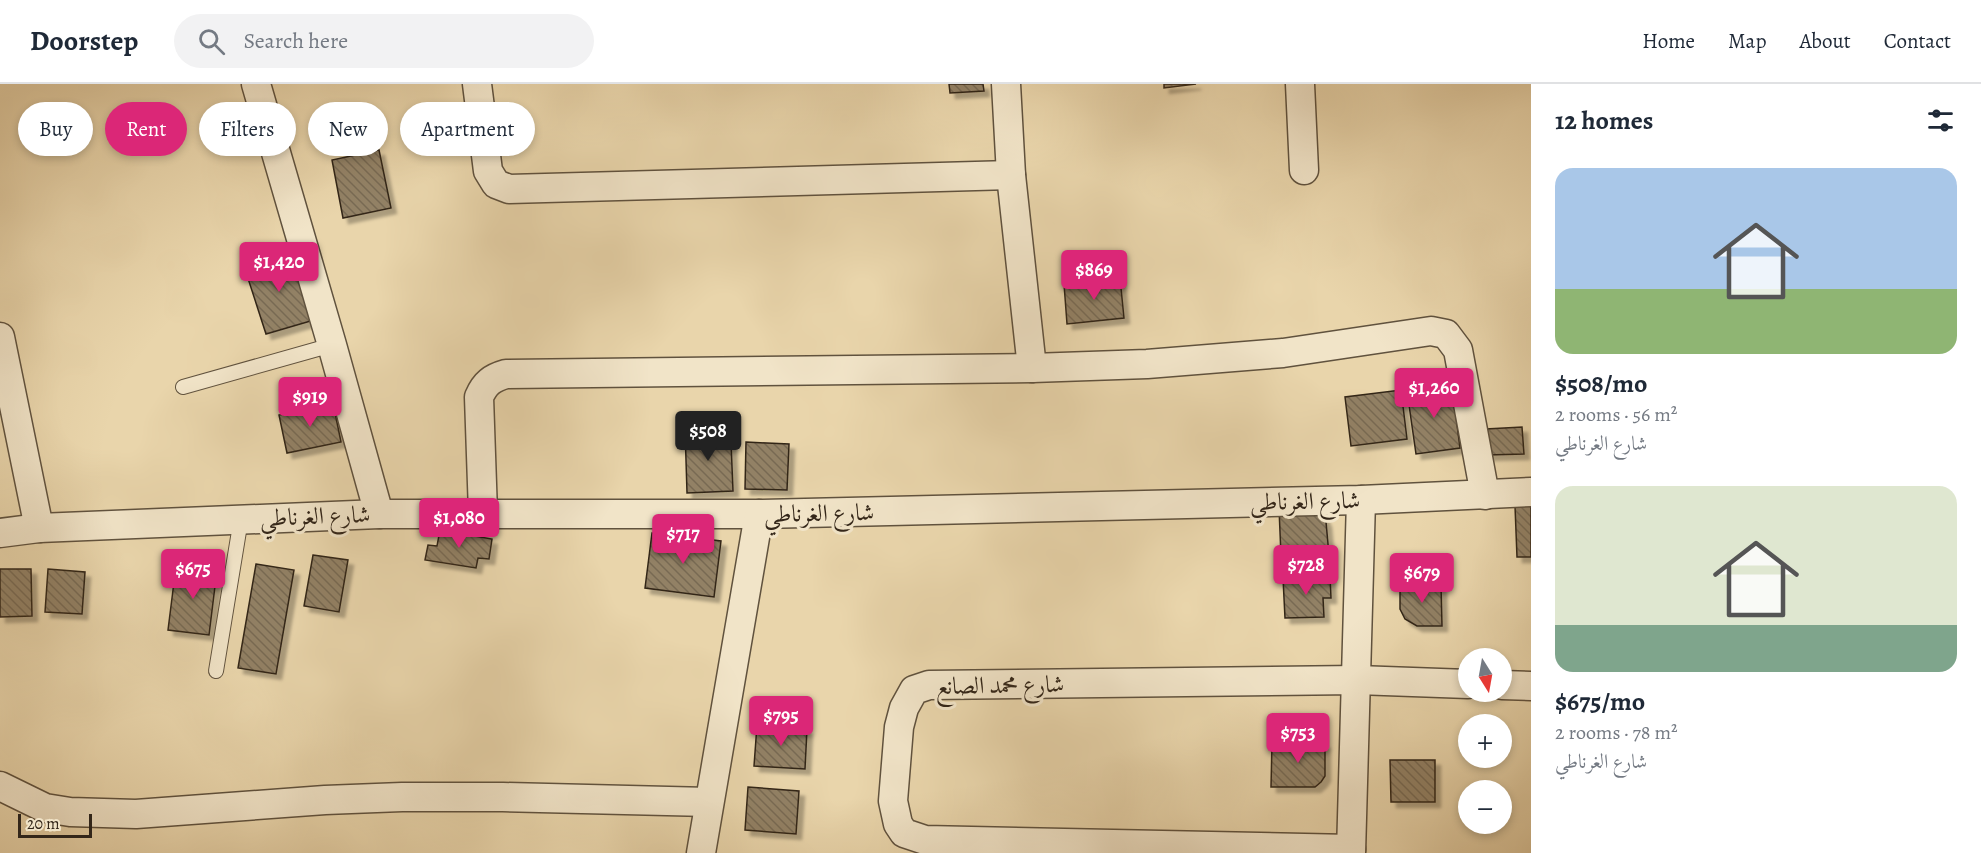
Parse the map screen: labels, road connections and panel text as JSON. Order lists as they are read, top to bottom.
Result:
{
  "streets": {
    "street": ["شارع الغرناطي", "شارع محمد الصانع"]
  },
  "scale_bar": "20 m",
  "north": "bottom",
  "page": {
    "header": "Doorstep",
    "search": "Search here",
    "nav": [
      "Home",
      "Map",
      "About",
      "Contact"
    ],
    "heading": "12 homes",
    "chip": [
      "Buy",
      "Rent",
      "Filters",
      "New",
      "Apartment"
    ],
    "list": [
      {
        "name": "$508/mo",
        "note": "2 rooms · 56 m² · شارع الغرناطي"
      },
      {
        "name": "$675/mo",
        "note": "2 rooms · 78 m² · شارع الغرناطي"
      }
    ],
    "price": [
      "$1,420",
      "$869",
      "$1,260",
      "$919",
      "$508",
      "$1,080",
      "$717",
      "$728",
      "$675",
      "$679",
      "$795",
      "$753"
    ],
    "map_buttons": ["+", "−"],
    "scale": "20 m"
  }
}
